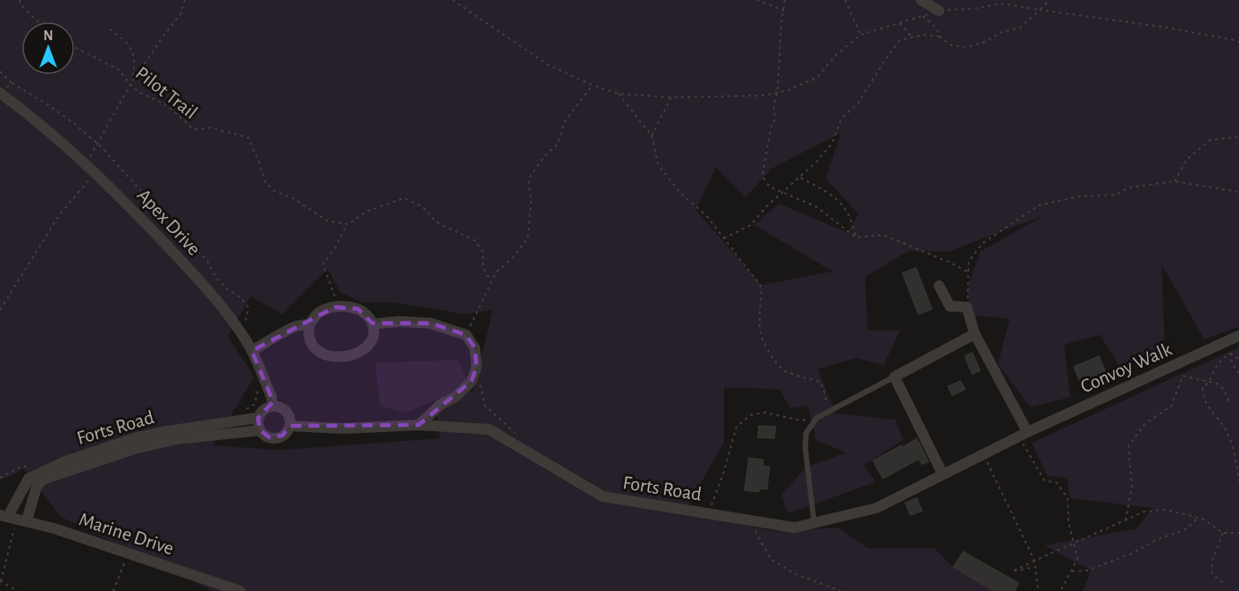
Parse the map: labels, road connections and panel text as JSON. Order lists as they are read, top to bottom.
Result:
{
  "streets": {
    "street": [
      "Apex Drive",
      "Convoy Walk",
      "Forts Road",
      "Marine Drive"
    ],
    "path": ["Pilot Trail"]
  },
  "crossings": [
    ["Apex Drive", "Forts Road"],
    ["Convoy Walk", "Forts Road"],
    ["Forts Road", "Marine Drive"]
  ],
  "north": "top"
}
